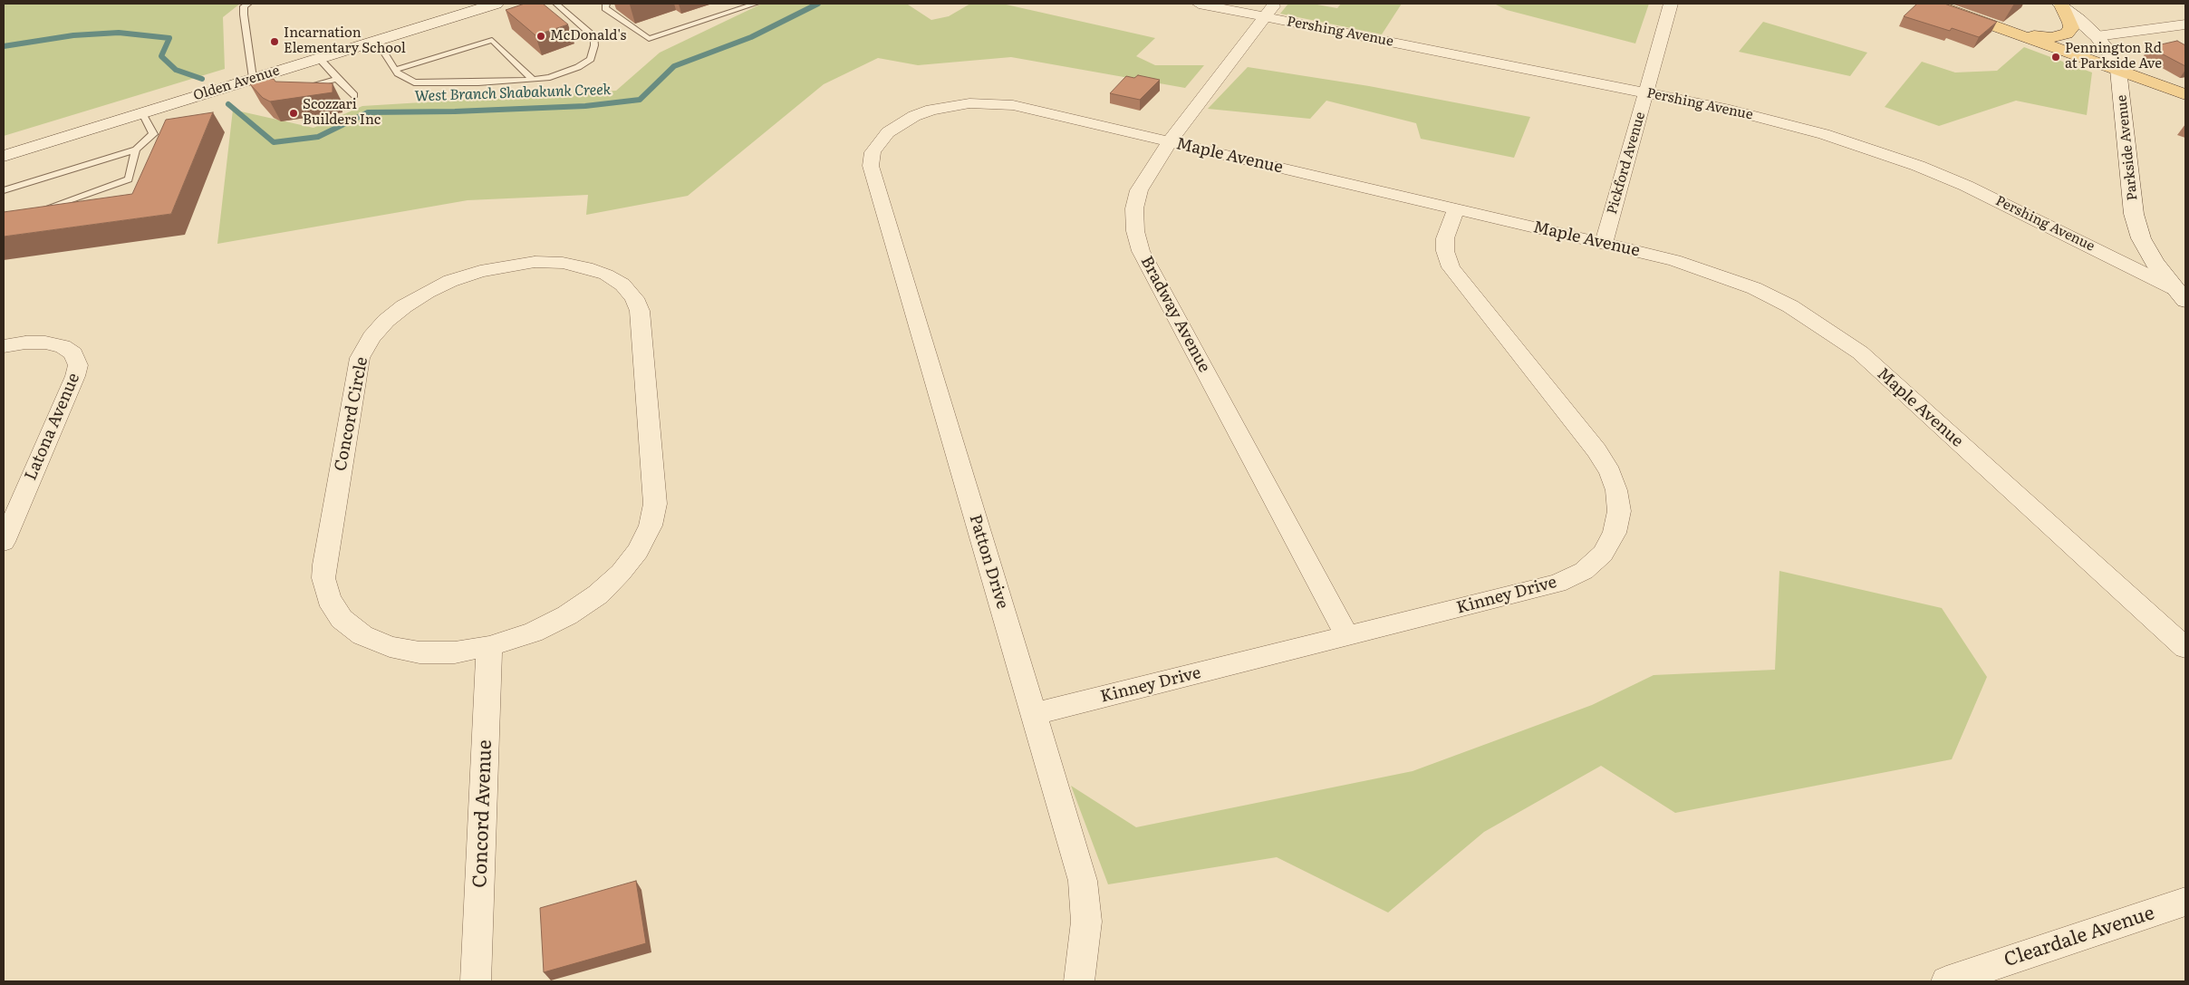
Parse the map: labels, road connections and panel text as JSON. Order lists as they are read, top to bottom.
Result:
{
  "streets": {
    "main road": ["Olden Avenue", "Parkside Avenue"],
    "street": [
      "Pershing Avenue",
      "Maple Avenue",
      "Pickford Avenue",
      "Bradway Avenue",
      "Concord Circle",
      "Latona Avenue",
      "Patton Drive",
      "Kinney Drive",
      "Concord Avenue",
      "Cleardale Avenue"
    ]
  },
  "crossings": [
    ["Pershing Avenue", "Parkside Avenue"],
    ["Pershing Avenue", "Pickford Avenue"],
    ["Pershing Avenue", "Bradway Avenue"],
    ["Maple Avenue", "Pickford Avenue"],
    ["Maple Avenue", "Bradway Avenue"],
    ["Maple Avenue", "Patton Drive"],
    ["Maple Avenue", "Kinney Drive"],
    ["Bradway Avenue", "Kinney Drive"],
    ["Concord Circle", "Concord Avenue"],
    ["Patton Drive", "Kinney Drive"]
  ],
  "water": ["West Branch Shabakunk Creek"],
  "places": [
    "McDonald's",
    "Incarnation Elementary School",
    "Pennington Rd at Parkside Ave",
    "Scozzari Builders Inc"
  ]
}
